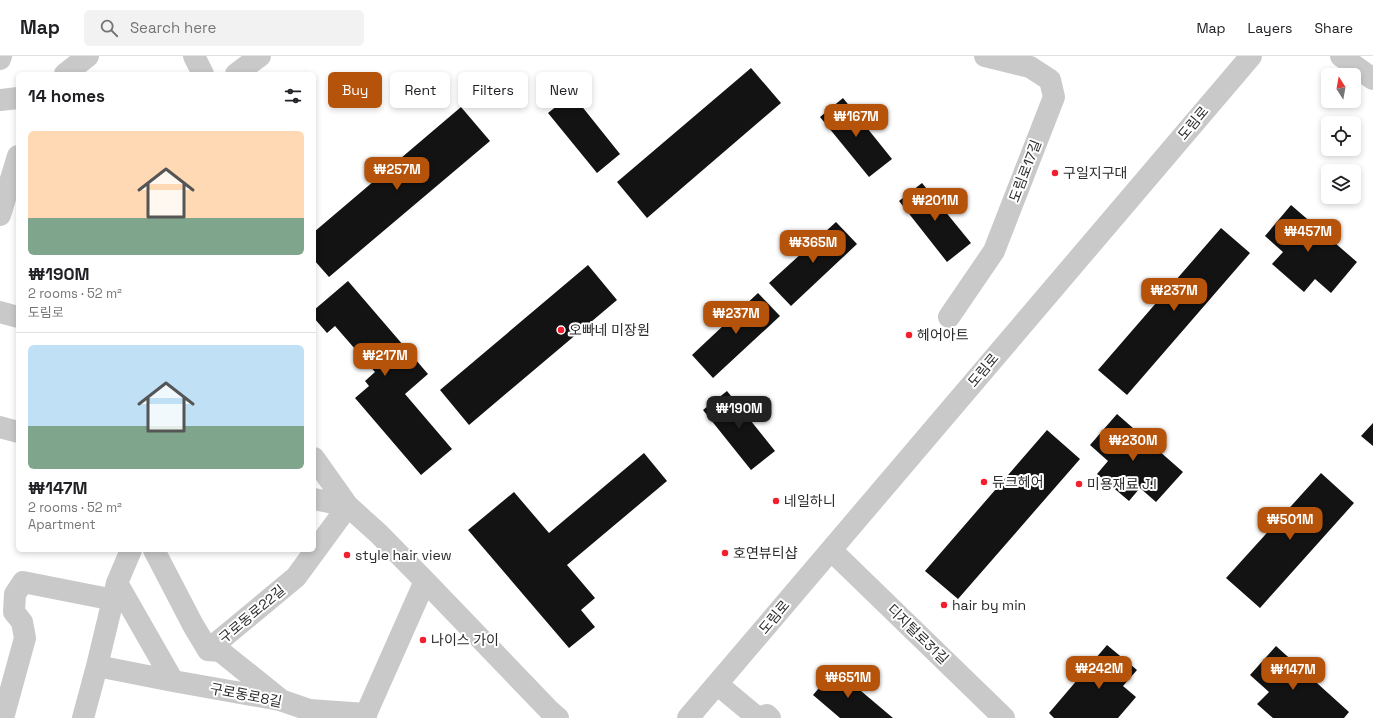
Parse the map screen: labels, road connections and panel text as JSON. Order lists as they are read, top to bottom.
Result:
{
  "streets": {
    "street": [
      "도림로",
      "도림로17길",
      "구로동로22길",
      "디지털로31길",
      "구로동로8길"
    ]
  },
  "crossings": [
    ["도림로", "디지털로31길"],
    ["구로동로22길", "구로동로8길"]
  ],
  "places": [
    "구일지구대",
    "오빠네 미장원",
    "헤어아트",
    "듀크헤어",
    "미용재료 J.I",
    "네일하니",
    "호연뷰티샵",
    "style hair view",
    "hair by min",
    "나이스 가이"
  ],
  "north": "top",
  "page": {
    "header": "Map",
    "search": "Search here",
    "nav": ["Map", "Layers", "Share"],
    "chip": [
      "Buy",
      "Rent",
      "Filters",
      "New"
    ],
    "heading": "14 homes",
    "price": [
      "₩167M",
      "₩257M",
      "₩201M",
      "₩457M",
      "₩365M",
      "₩237M",
      "₩237M",
      "₩217M",
      "₩190M",
      "₩230M",
      "₩501M",
      "₩242M",
      "₩147M",
      "₩651M"
    ],
    "list": [
      {
        "name": "₩190M",
        "note": "2 rooms · 52 m² · 도림로"
      },
      {
        "name": "₩147M",
        "note": "2 rooms · 52 m² · Apartment"
      }
    ]
  }
}
